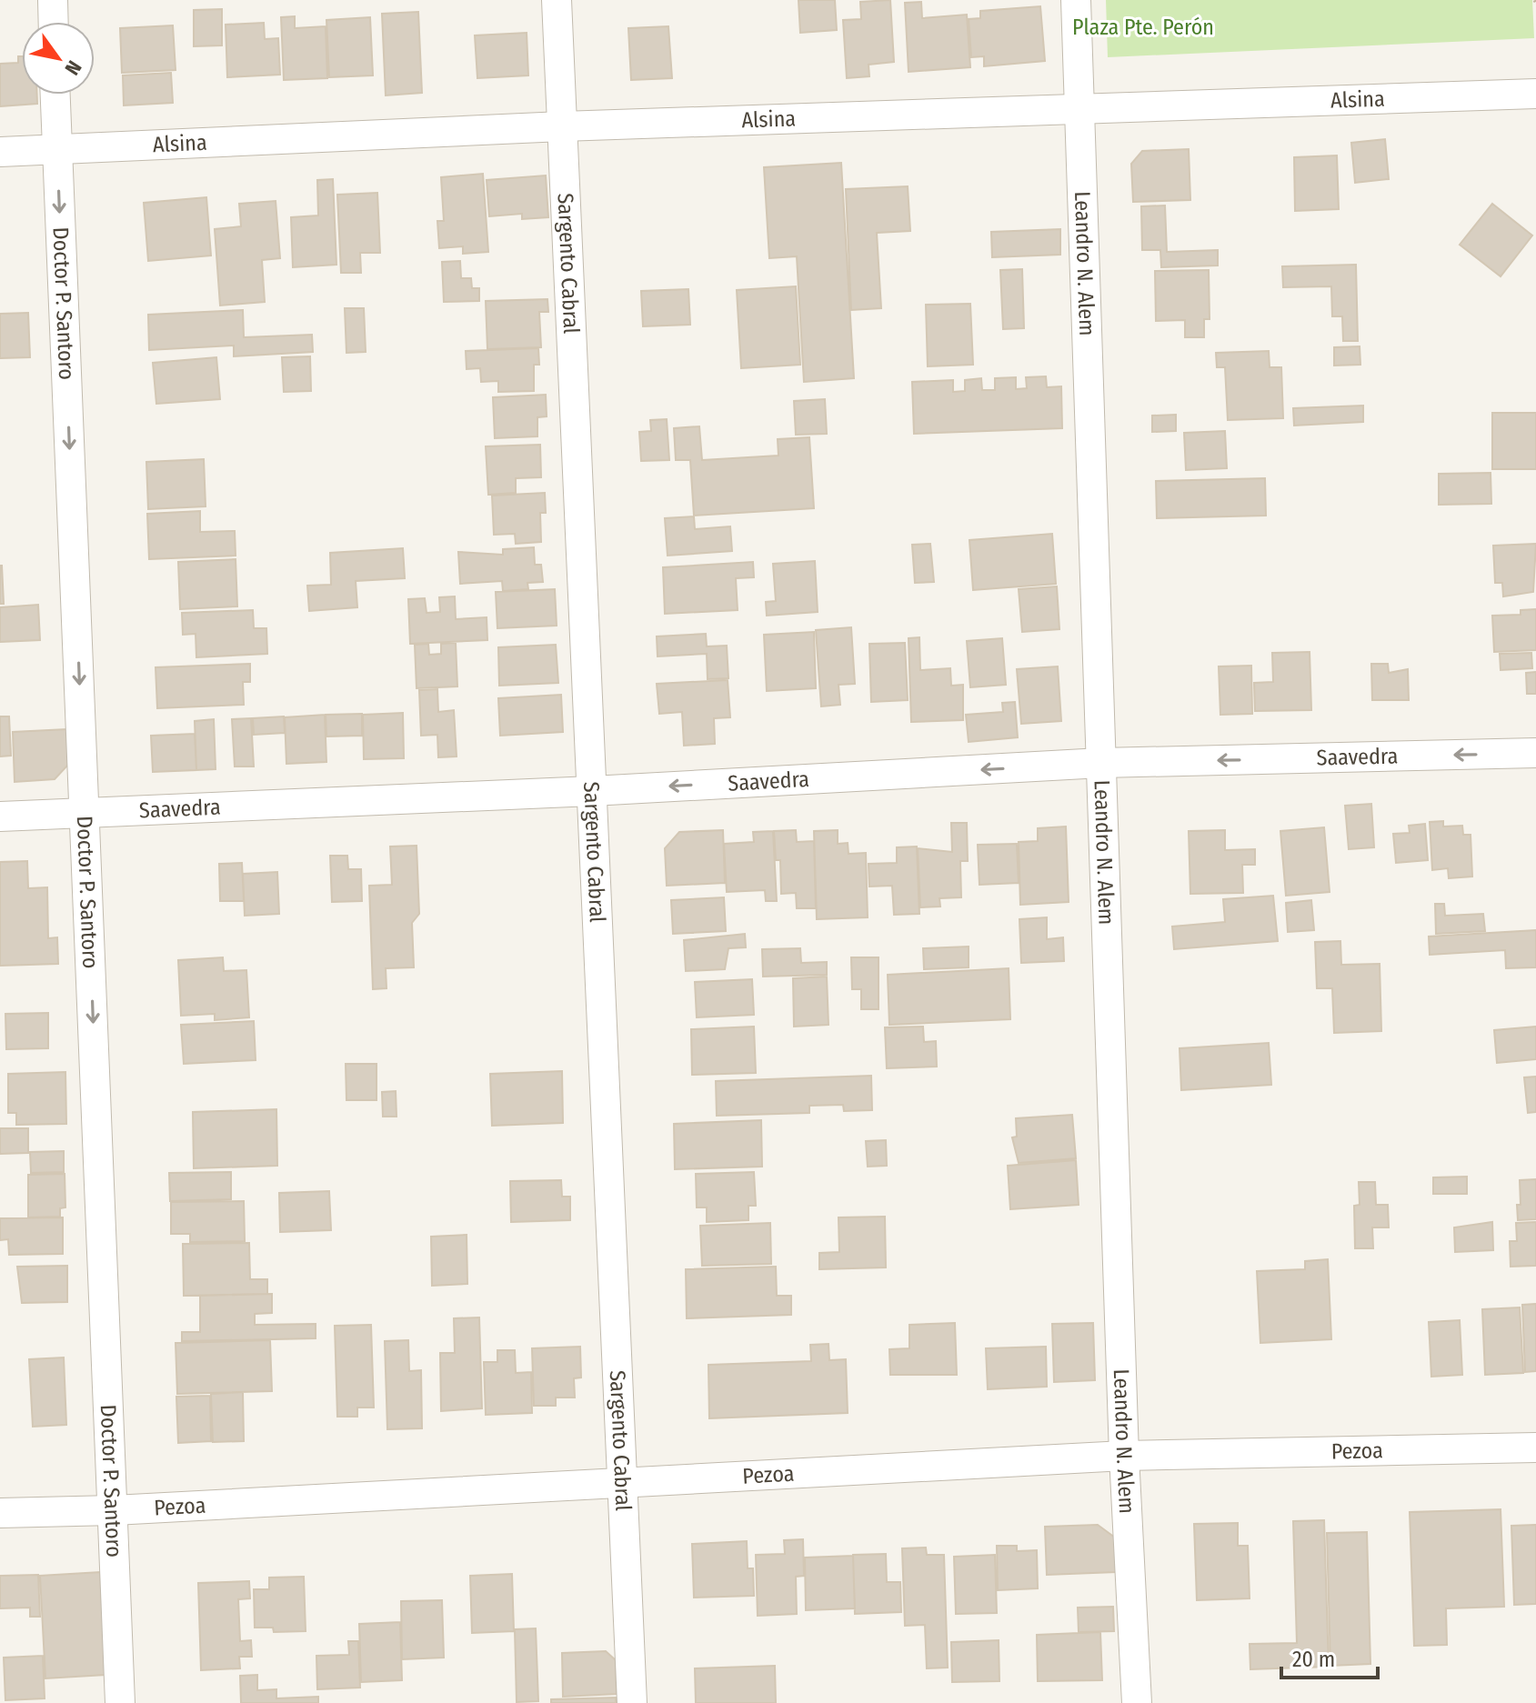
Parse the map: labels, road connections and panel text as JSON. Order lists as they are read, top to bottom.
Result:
{
  "streets": {
    "street": [
      "Alsina",
      "Sargento Cabral",
      "Leandro N. Alem",
      "Doctor P. Santoro",
      "Saavedra",
      "Pezoa"
    ]
  },
  "crossings": [
    ["Alsina", "Sargento Cabral"],
    ["Alsina", "Leandro N. Alem"],
    ["Alsina", "Doctor P. Santoro"],
    ["Sargento Cabral", "Saavedra"],
    ["Sargento Cabral", "Pezoa"],
    ["Leandro N. Alem", "Saavedra"],
    ["Leandro N. Alem", "Pezoa"],
    ["Doctor P. Santoro", "Saavedra"],
    ["Doctor P. Santoro", "Pezoa"]
  ],
  "one_way": ["Doctor P. Santoro", "Saavedra"],
  "parks": ["Plaza Pte. Perón"],
  "scale_bar": "20 m",
  "north": "bottom right"
}
